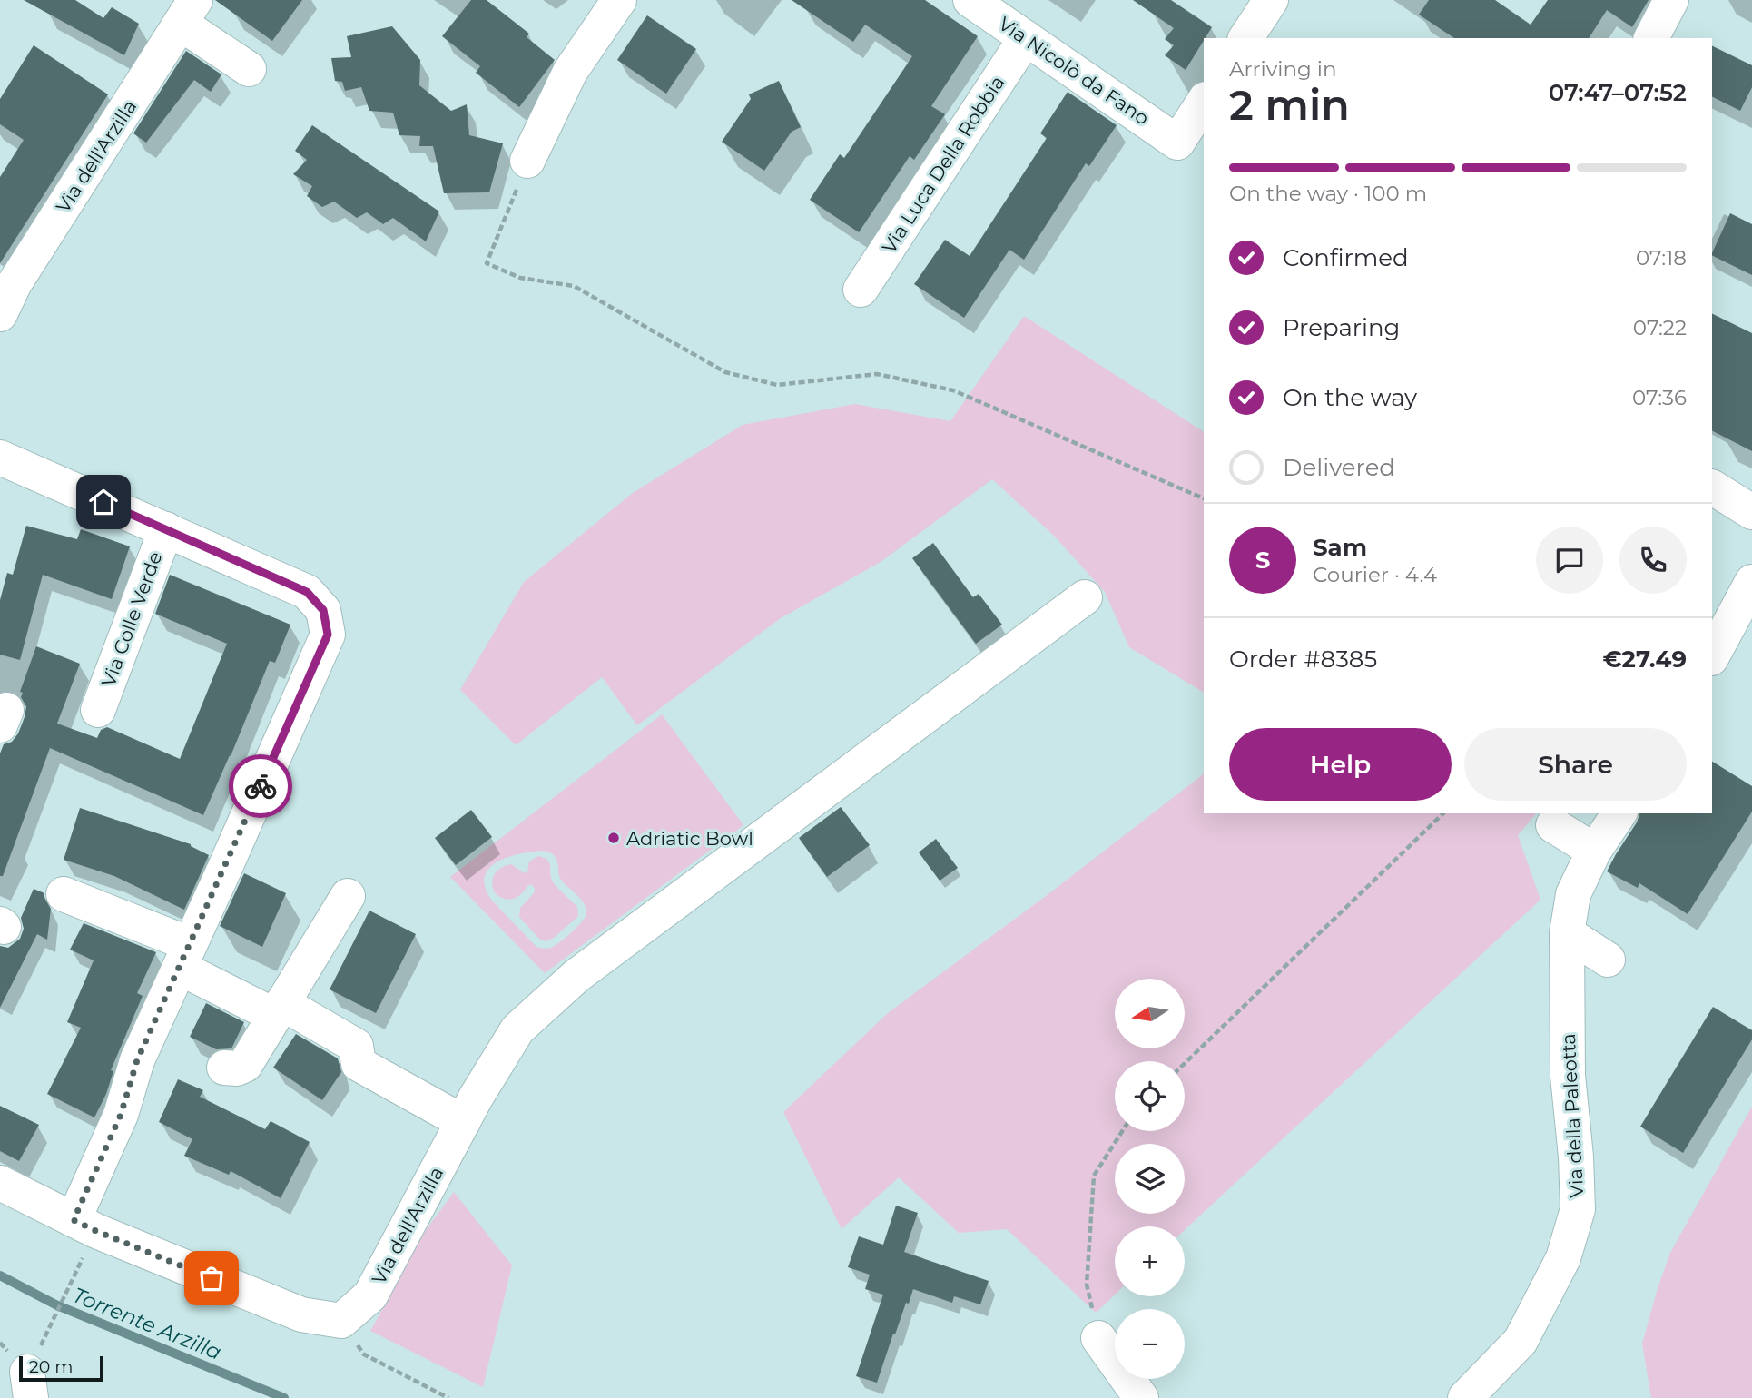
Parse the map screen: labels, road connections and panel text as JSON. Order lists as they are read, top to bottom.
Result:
{
  "streets": {
    "street": [
      "Via Nicolò da Fano",
      "Via dell'Arzilla",
      "Via Luca Della Robbia",
      "Via Colle Verde",
      "Via della Paleotta"
    ]
  },
  "crossings": [
    ["Via Nicolò da Fano", "Via Luca Della Robbia"]
  ],
  "water": ["Torrente Arzilla"],
  "places": ["Adriatic Bowl"],
  "scale_bar": "20 m",
  "north": "left",
  "page": {
    "heading": ["2 min", "Arriving in", "07:47–07:52"],
    "panel": [
      "Sam",
      "Courier · 4.4",
      "Order #8385",
      "€27.49"
    ],
    "bar": "On the way · 100 m",
    "list": [
      ["Confirmed", "07:18"],
      ["Preparing", "07:22"],
      ["On the way", "07:36"],
      "Delivered"
    ],
    "round": "S",
    "buttons": ["Help", "Share"],
    "map_buttons": ["+", "−"],
    "scale": "20 m"
  }
}
